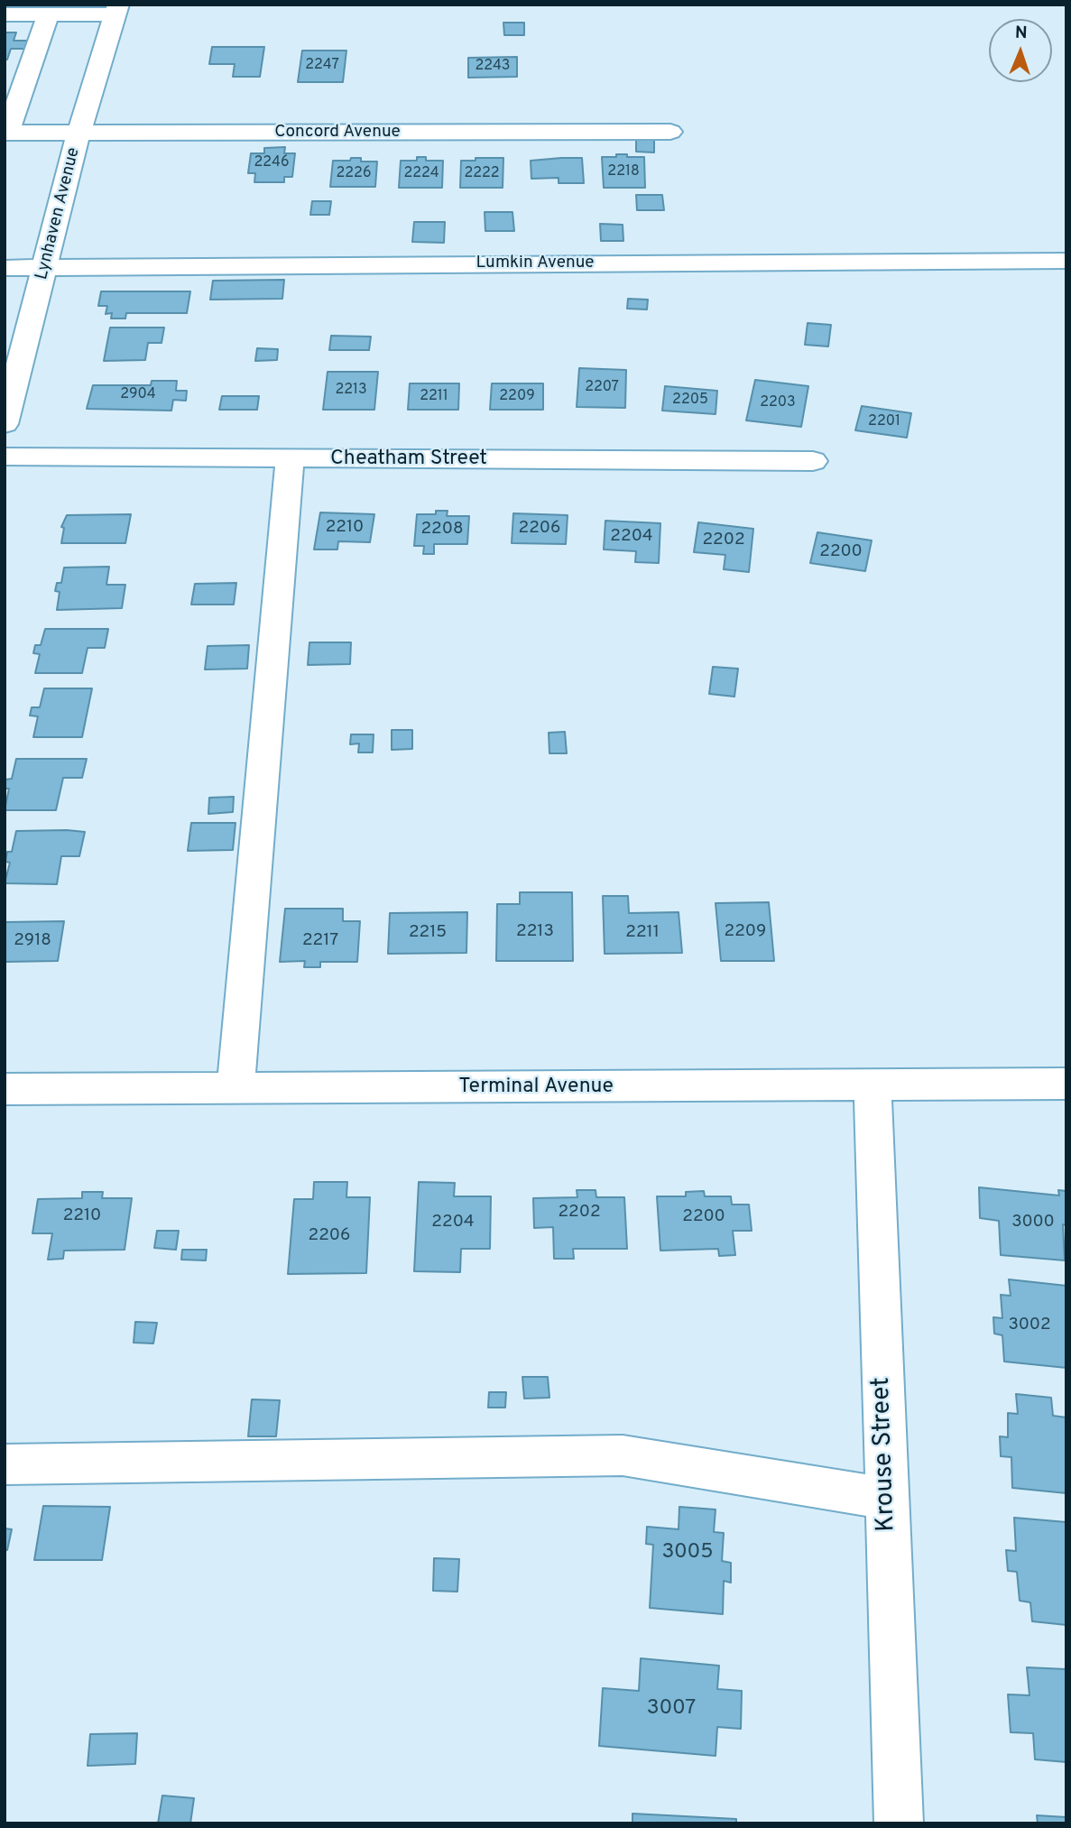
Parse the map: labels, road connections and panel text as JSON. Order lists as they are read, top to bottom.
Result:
{
  "streets": {
    "street": [
      "Concord Avenue",
      "Lynhaven Avenue",
      "Lumkin Avenue",
      "Cheatham Street",
      "Terminal Avenue",
      "Krouse Street"
    ]
  },
  "crossings": [
    ["Concord Avenue", "Lynhaven Avenue"],
    ["Lynhaven Avenue", "Lumkin Avenue"],
    ["Terminal Avenue", "Krouse Street"]
  ],
  "house_numbers": [
    "2247",
    "2243",
    "2246",
    "2218",
    "2226",
    "2224",
    "2222",
    "2207",
    "2213",
    "2904",
    "2211",
    "2209",
    "2205",
    "2203",
    "2201",
    "2210",
    "2206",
    "2208",
    "2204",
    "2202",
    "2200",
    "2213",
    "2209",
    "2215",
    "2211",
    "2918",
    "2217",
    "2202",
    "2210",
    "2200",
    "2204",
    "3000",
    "2206",
    "3002",
    "3005",
    "3007"
  ],
  "north": "top"
}
